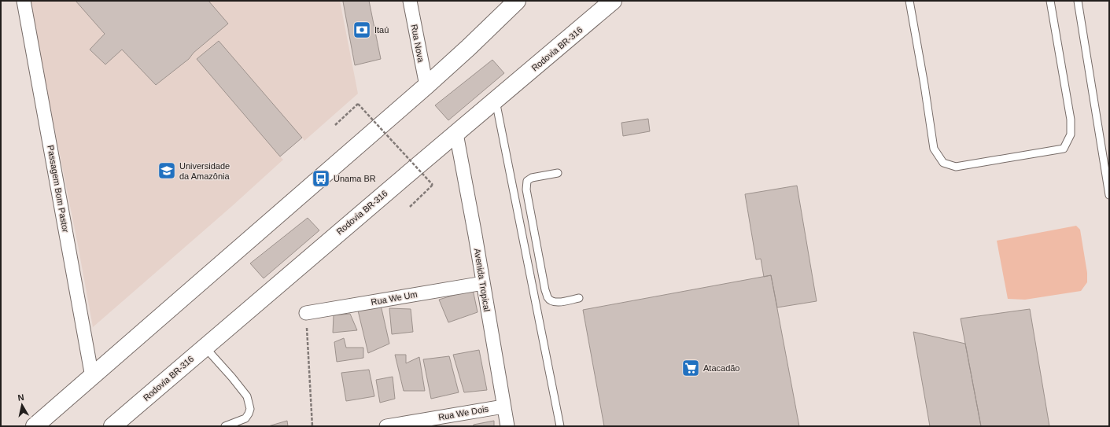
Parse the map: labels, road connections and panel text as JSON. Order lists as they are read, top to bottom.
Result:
{
  "streets": {
    "highway": ["Rodovia BR-316"],
    "street": [
      "Rua Nova",
      "Passagem Bom Pastor",
      "Avenida Tropical",
      "Rua We Um",
      "Rua We Dois"
    ]
  },
  "crossings": [
    ["Rodovia BR-316", "Avenida Tropical"],
    ["Avenida Tropical", "Rua We Um"],
    ["Avenida Tropical", "Rua We Dois"]
  ],
  "places": {
    "bank": ["Itaú"],
    "school or university": ["Universidade da Amazônia"],
    "bus stop": ["Unama BR"],
    "supermarket": ["Atacadão"]
  },
  "north": "top"
}
